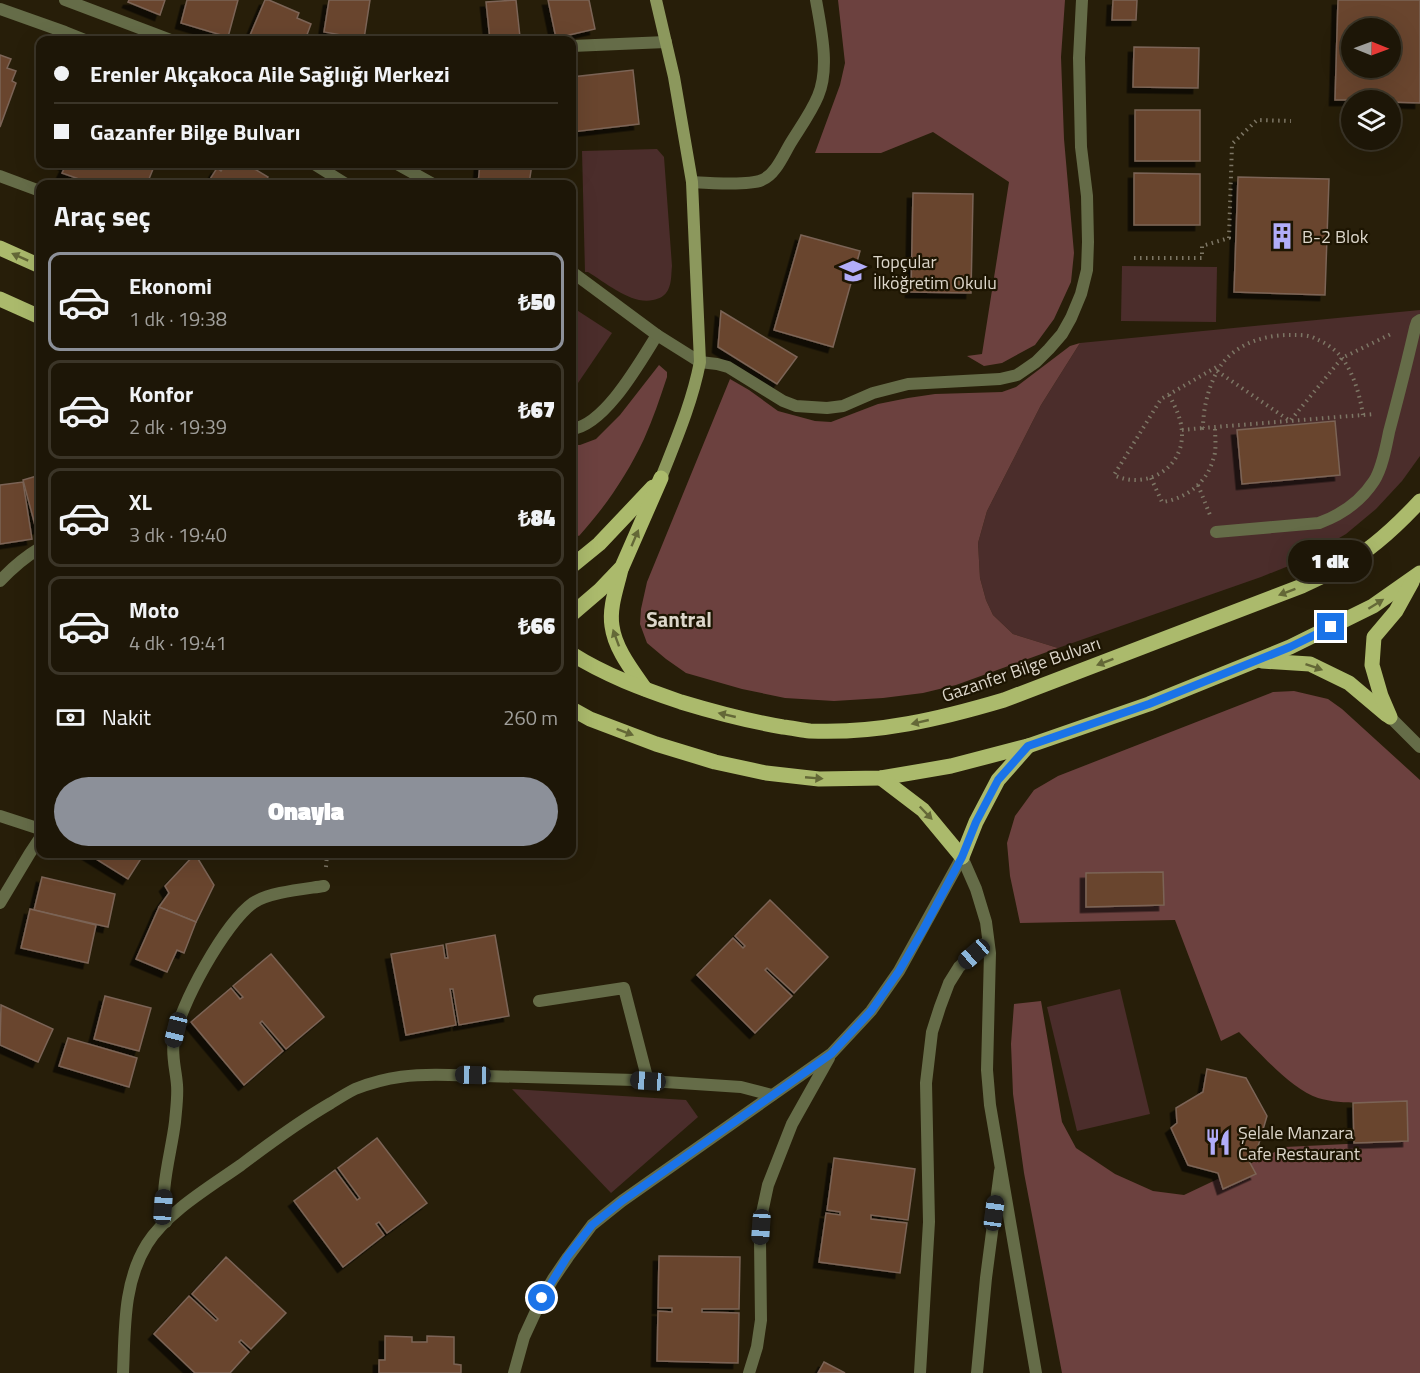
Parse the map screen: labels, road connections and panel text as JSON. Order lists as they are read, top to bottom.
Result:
{
  "streets": {
    "main road": ["Gazanfer Bilge Bulvarı"]
  },
  "districts": ["Santral"],
  "places": {
    "building": ["B-2 Blok"],
    "school or university": ["Topçular İlköğretim Okulu"],
    "restaurant": ["Şelale Manzara Cafe Restaurant"]
  },
  "north": "right",
  "page": {
    "banner": ["Erenler Akçakoca Aile Sağlıığı Merkezi", "Gazanfer Bilge Bulvarı"],
    "heading": "Araç seç",
    "list": [
      {
        "name": "Ekonomi",
        "note": "1 dk · 19:38",
        "value": "₺50"
      },
      {
        "name": "Konfor",
        "note": "2 dk · 19:39",
        "value": "₺67"
      },
      {
        "name": "XL",
        "note": "3 dk · 19:40",
        "value": "₺84"
      },
      {
        "name": "Moto",
        "note": "4 dk · 19:41",
        "value": "₺66"
      }
    ],
    "bubble": "1 dk",
    "pay": ["Nakit", "260 m"],
    "buttons": "Onayla"
  }
}
